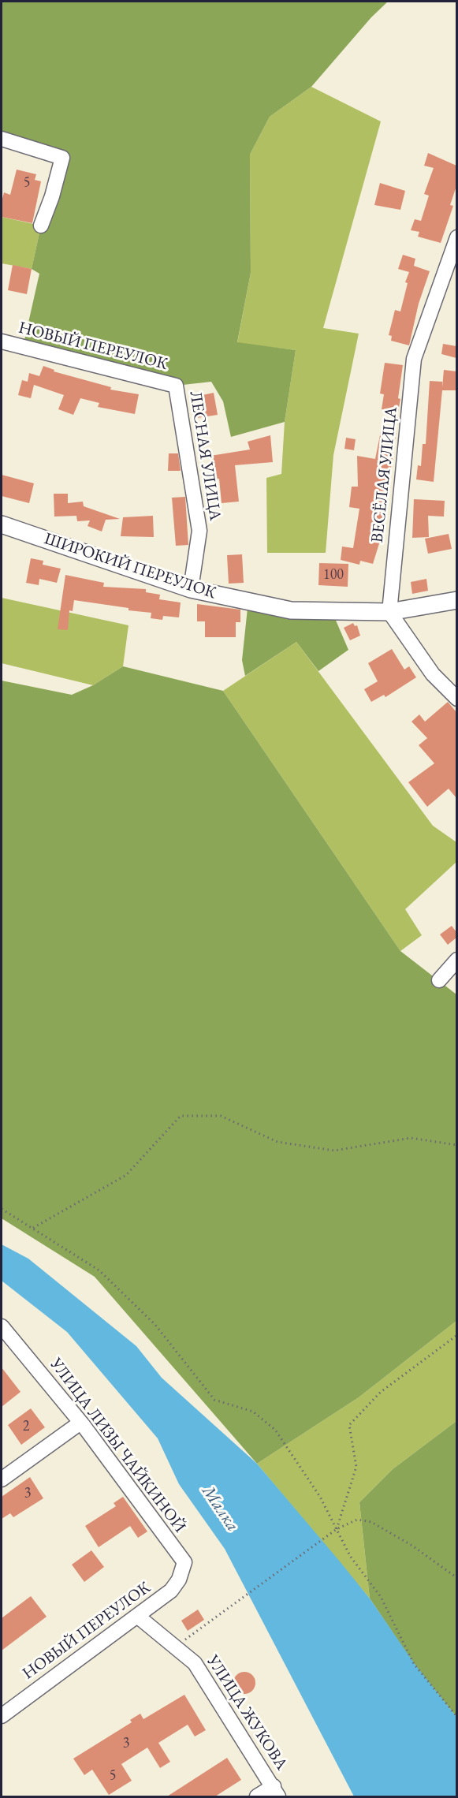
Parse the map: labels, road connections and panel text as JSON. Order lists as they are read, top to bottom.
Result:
{
  "streets": {
    "street": [
      "НОВЫЙ ПЕРЕУЛОК",
      "ЛЕСНАЯ УЛИЦА",
      "ВЕСЁЛАЯ УЛИЦА",
      "ШИРОКИЙ ПЕРЕУЛОК",
      "УЛИЦА ЛИЗЫ ЧАЙКИНОЙ",
      "УЛИЦА ЖУКОВА"
    ]
  },
  "crossings": [
    ["НОВЫЙ ПЕРЕУЛОК", "ЛЕСНАЯ УЛИЦА"],
    ["НОВЫЙ ПЕРЕУЛОК", "УЛИЦА ЛИЗЫ ЧАЙКИНОЙ"],
    ["НОВЫЙ ПЕРЕУЛОК", "УЛИЦА ЖУКОВА"],
    ["ЛЕСНАЯ УЛИЦА", "ШИРОКИЙ ПЕРЕУЛОК"],
    ["ВЕСЁЛАЯ УЛИЦА", "ШИРОКИЙ ПЕРЕУЛОК"]
  ],
  "water": ["Малка"],
  "house_numbers": [
    "5",
    "100",
    "2",
    "3",
    "3",
    "5"
  ]
}
